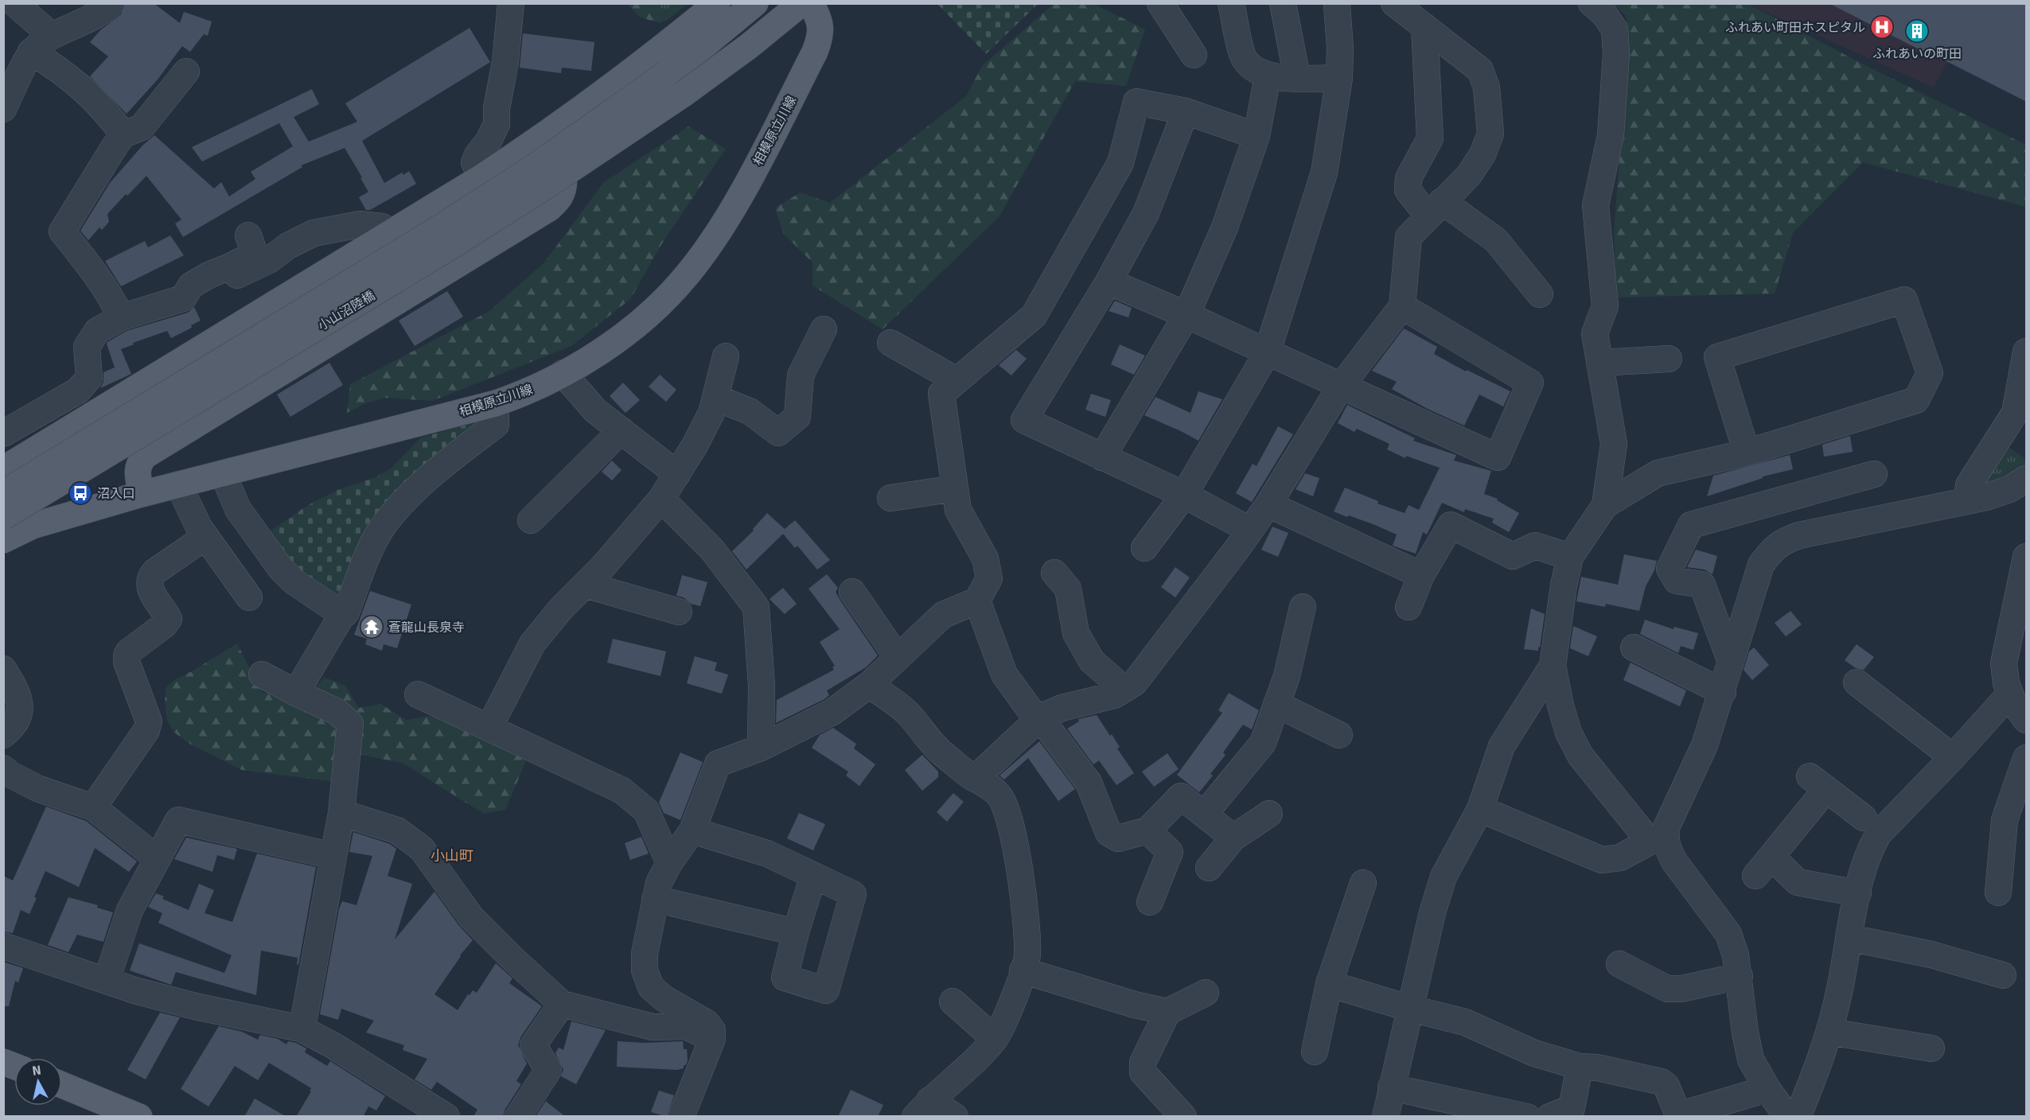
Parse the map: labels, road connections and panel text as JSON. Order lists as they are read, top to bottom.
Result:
{
  "streets": {
    "main road": ["相模原立川線", "小山沼陸橋"]
  },
  "districts": ["小山町"],
  "places": {
    "hospital": ["ふれあい町田ホスピタル"],
    "building": ["ふれあいの町田"],
    "bus stop": ["沼入口"],
    "temple": ["蒼龍山長泉寺"]
  },
  "north": "top"
}
